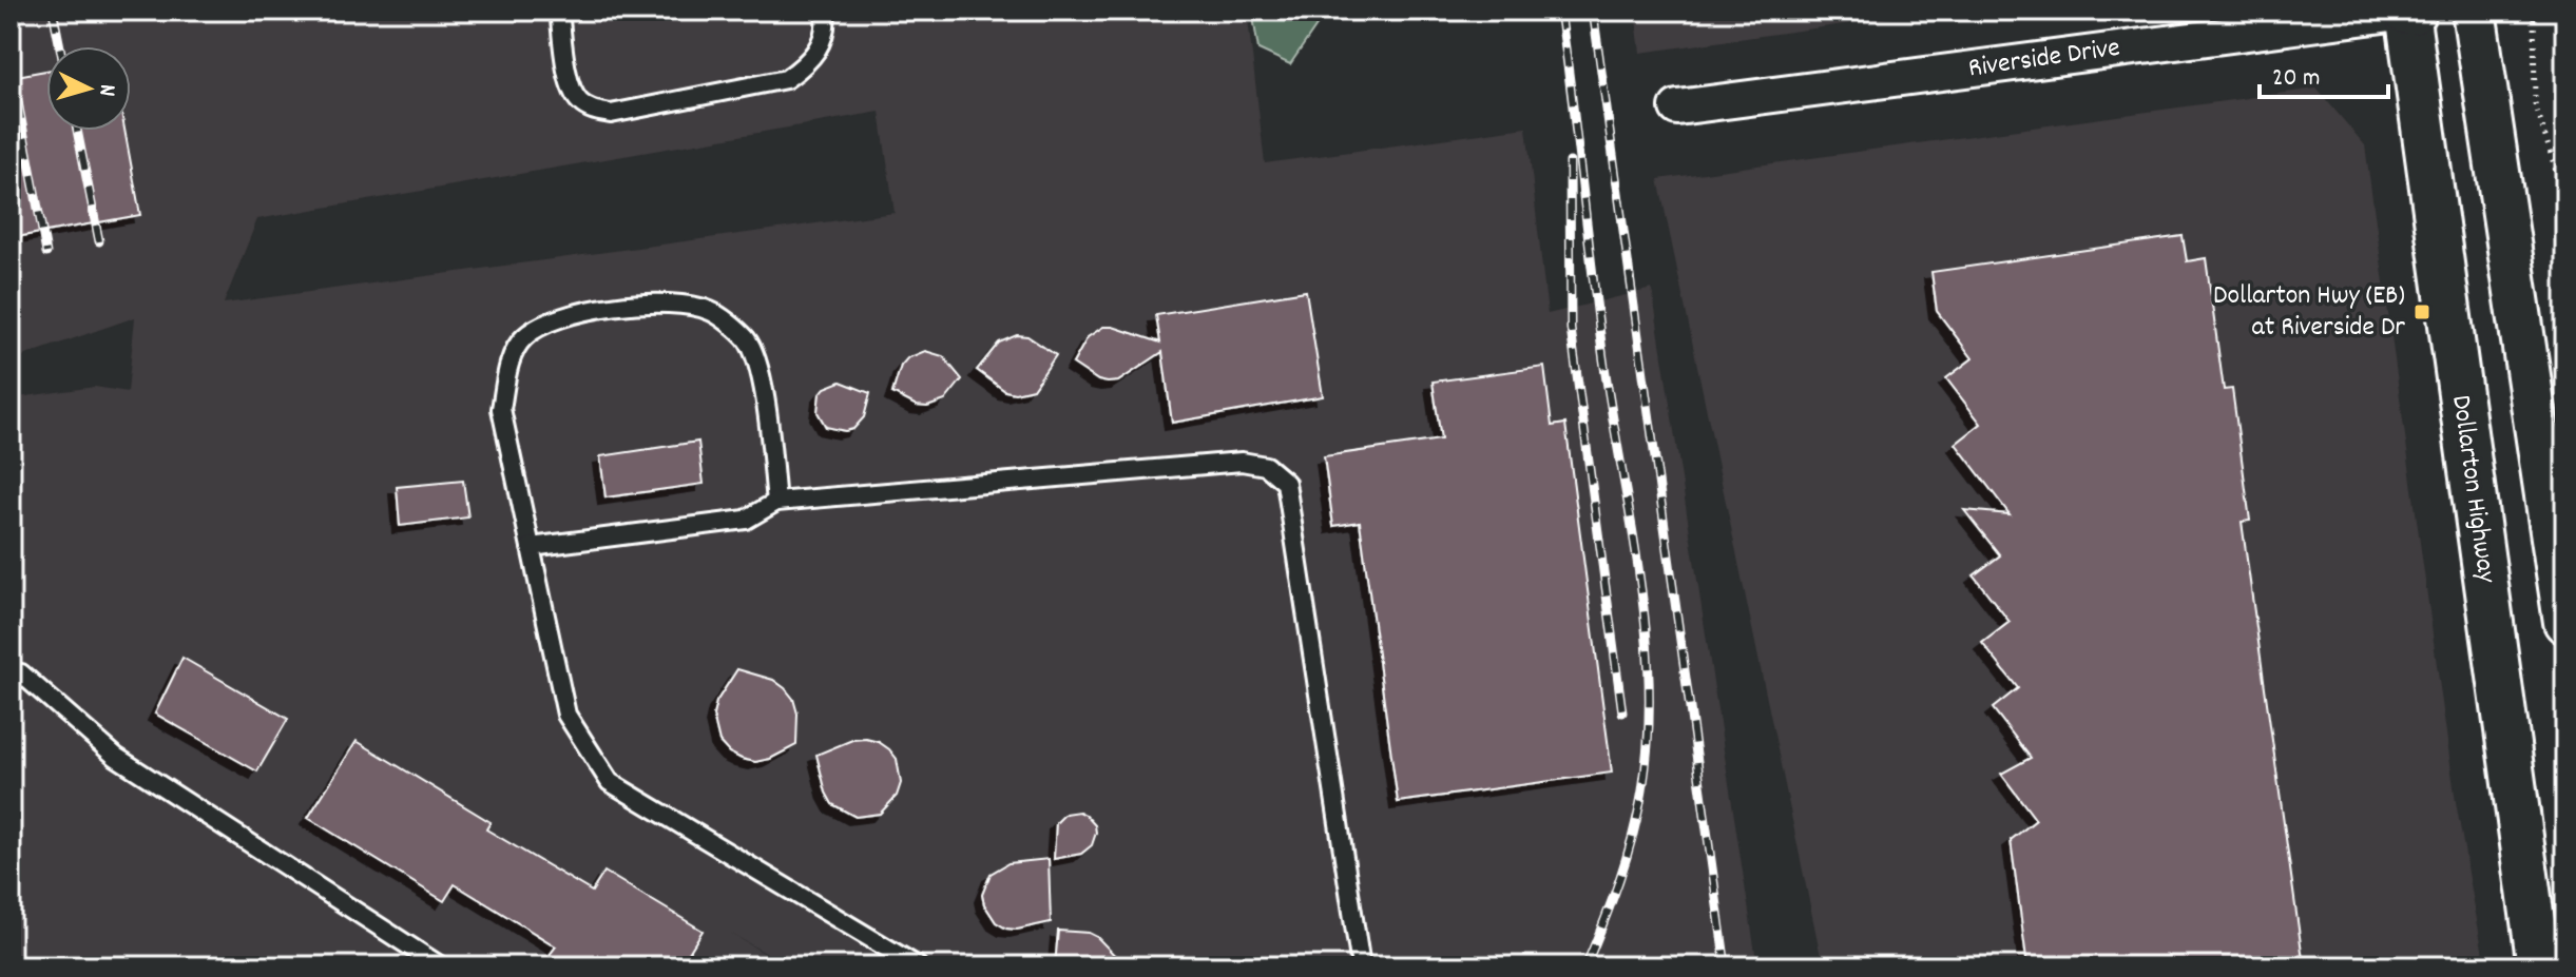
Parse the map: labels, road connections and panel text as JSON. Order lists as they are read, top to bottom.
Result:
{
  "streets": {
    "street": ["Riverside Drive", "Dollarton Highway"]
  },
  "crossings": [
    ["Riverside Drive", "Dollarton Highway"]
  ],
  "places": {
    "transit": ["Dollarton Hwy (EB) at Riverside Dr"]
  },
  "scale_bar": "20 m",
  "north": "right"
}
